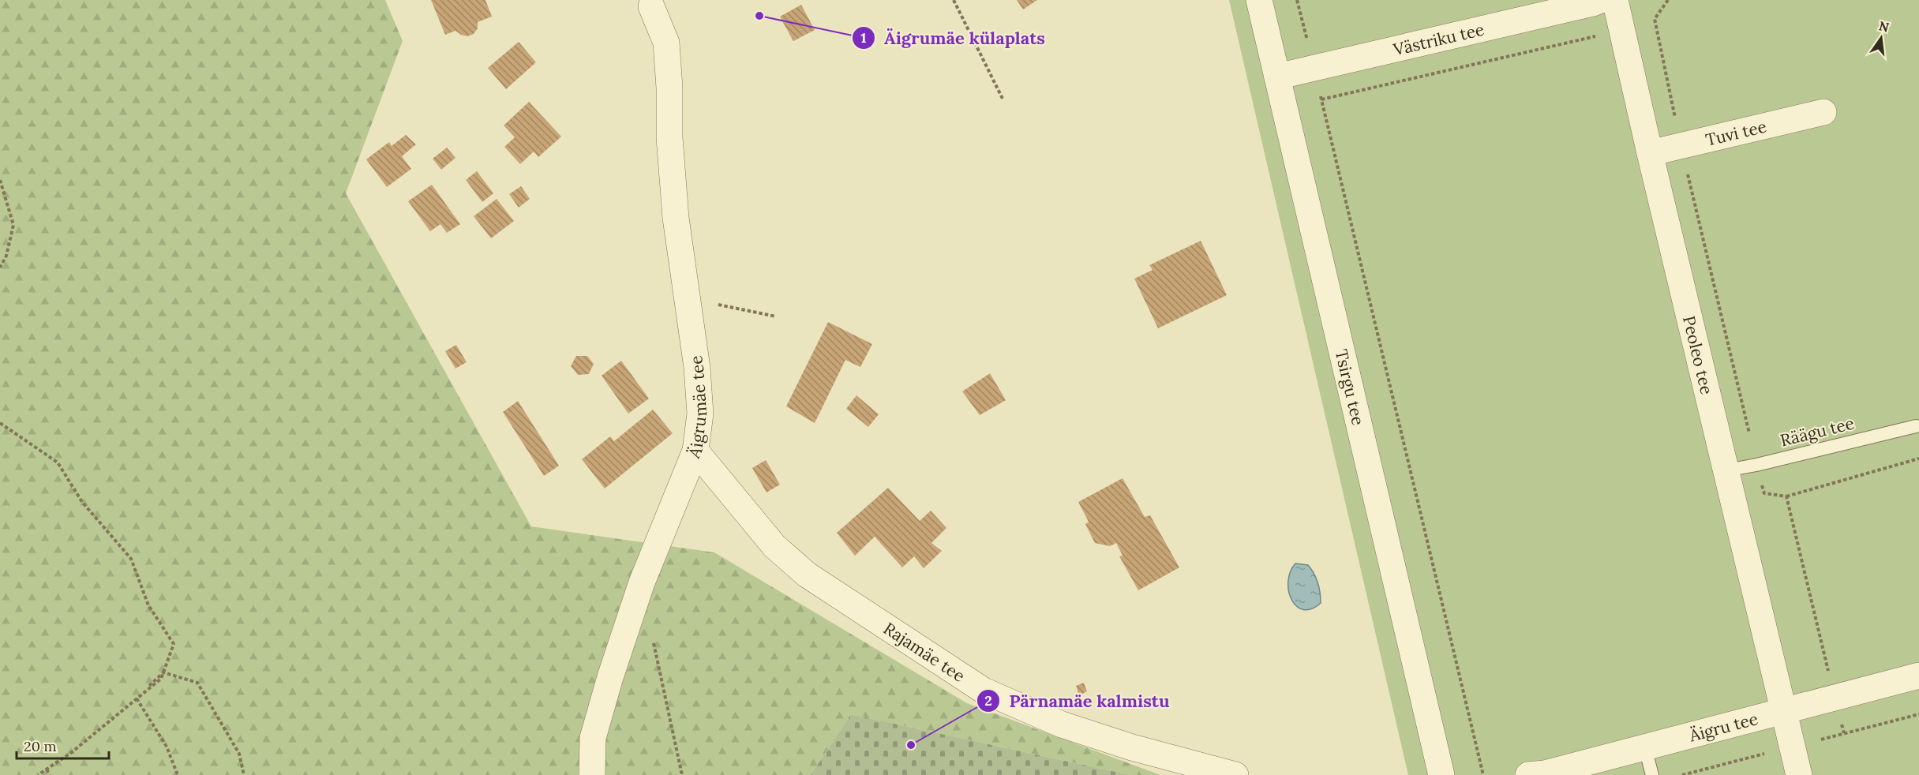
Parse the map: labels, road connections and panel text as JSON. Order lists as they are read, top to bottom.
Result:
{
  "streets": {
    "street": [
      "Västriku tee",
      "Tuvi tee",
      "Peoleo tee",
      "Tsirgu tee",
      "Äigrumäe tee",
      "Rajamäe tee",
      "Äigru tee"
    ],
    "lane": ["Räägu tee"]
  },
  "crossings": [
    ["Västriku tee", "Tsirgu tee"],
    ["Tuvi tee", "Peoleo tee"],
    ["Peoleo tee", "Räägu tee"],
    ["Peoleo tee", "Äigru tee"],
    ["Äigrumäe tee", "Rajamäe tee"]
  ],
  "places": ["Äigrumäe külaplats", "Pärnamäe kalmistu"],
  "scale_bar": "20 m",
  "north": "top"
}
